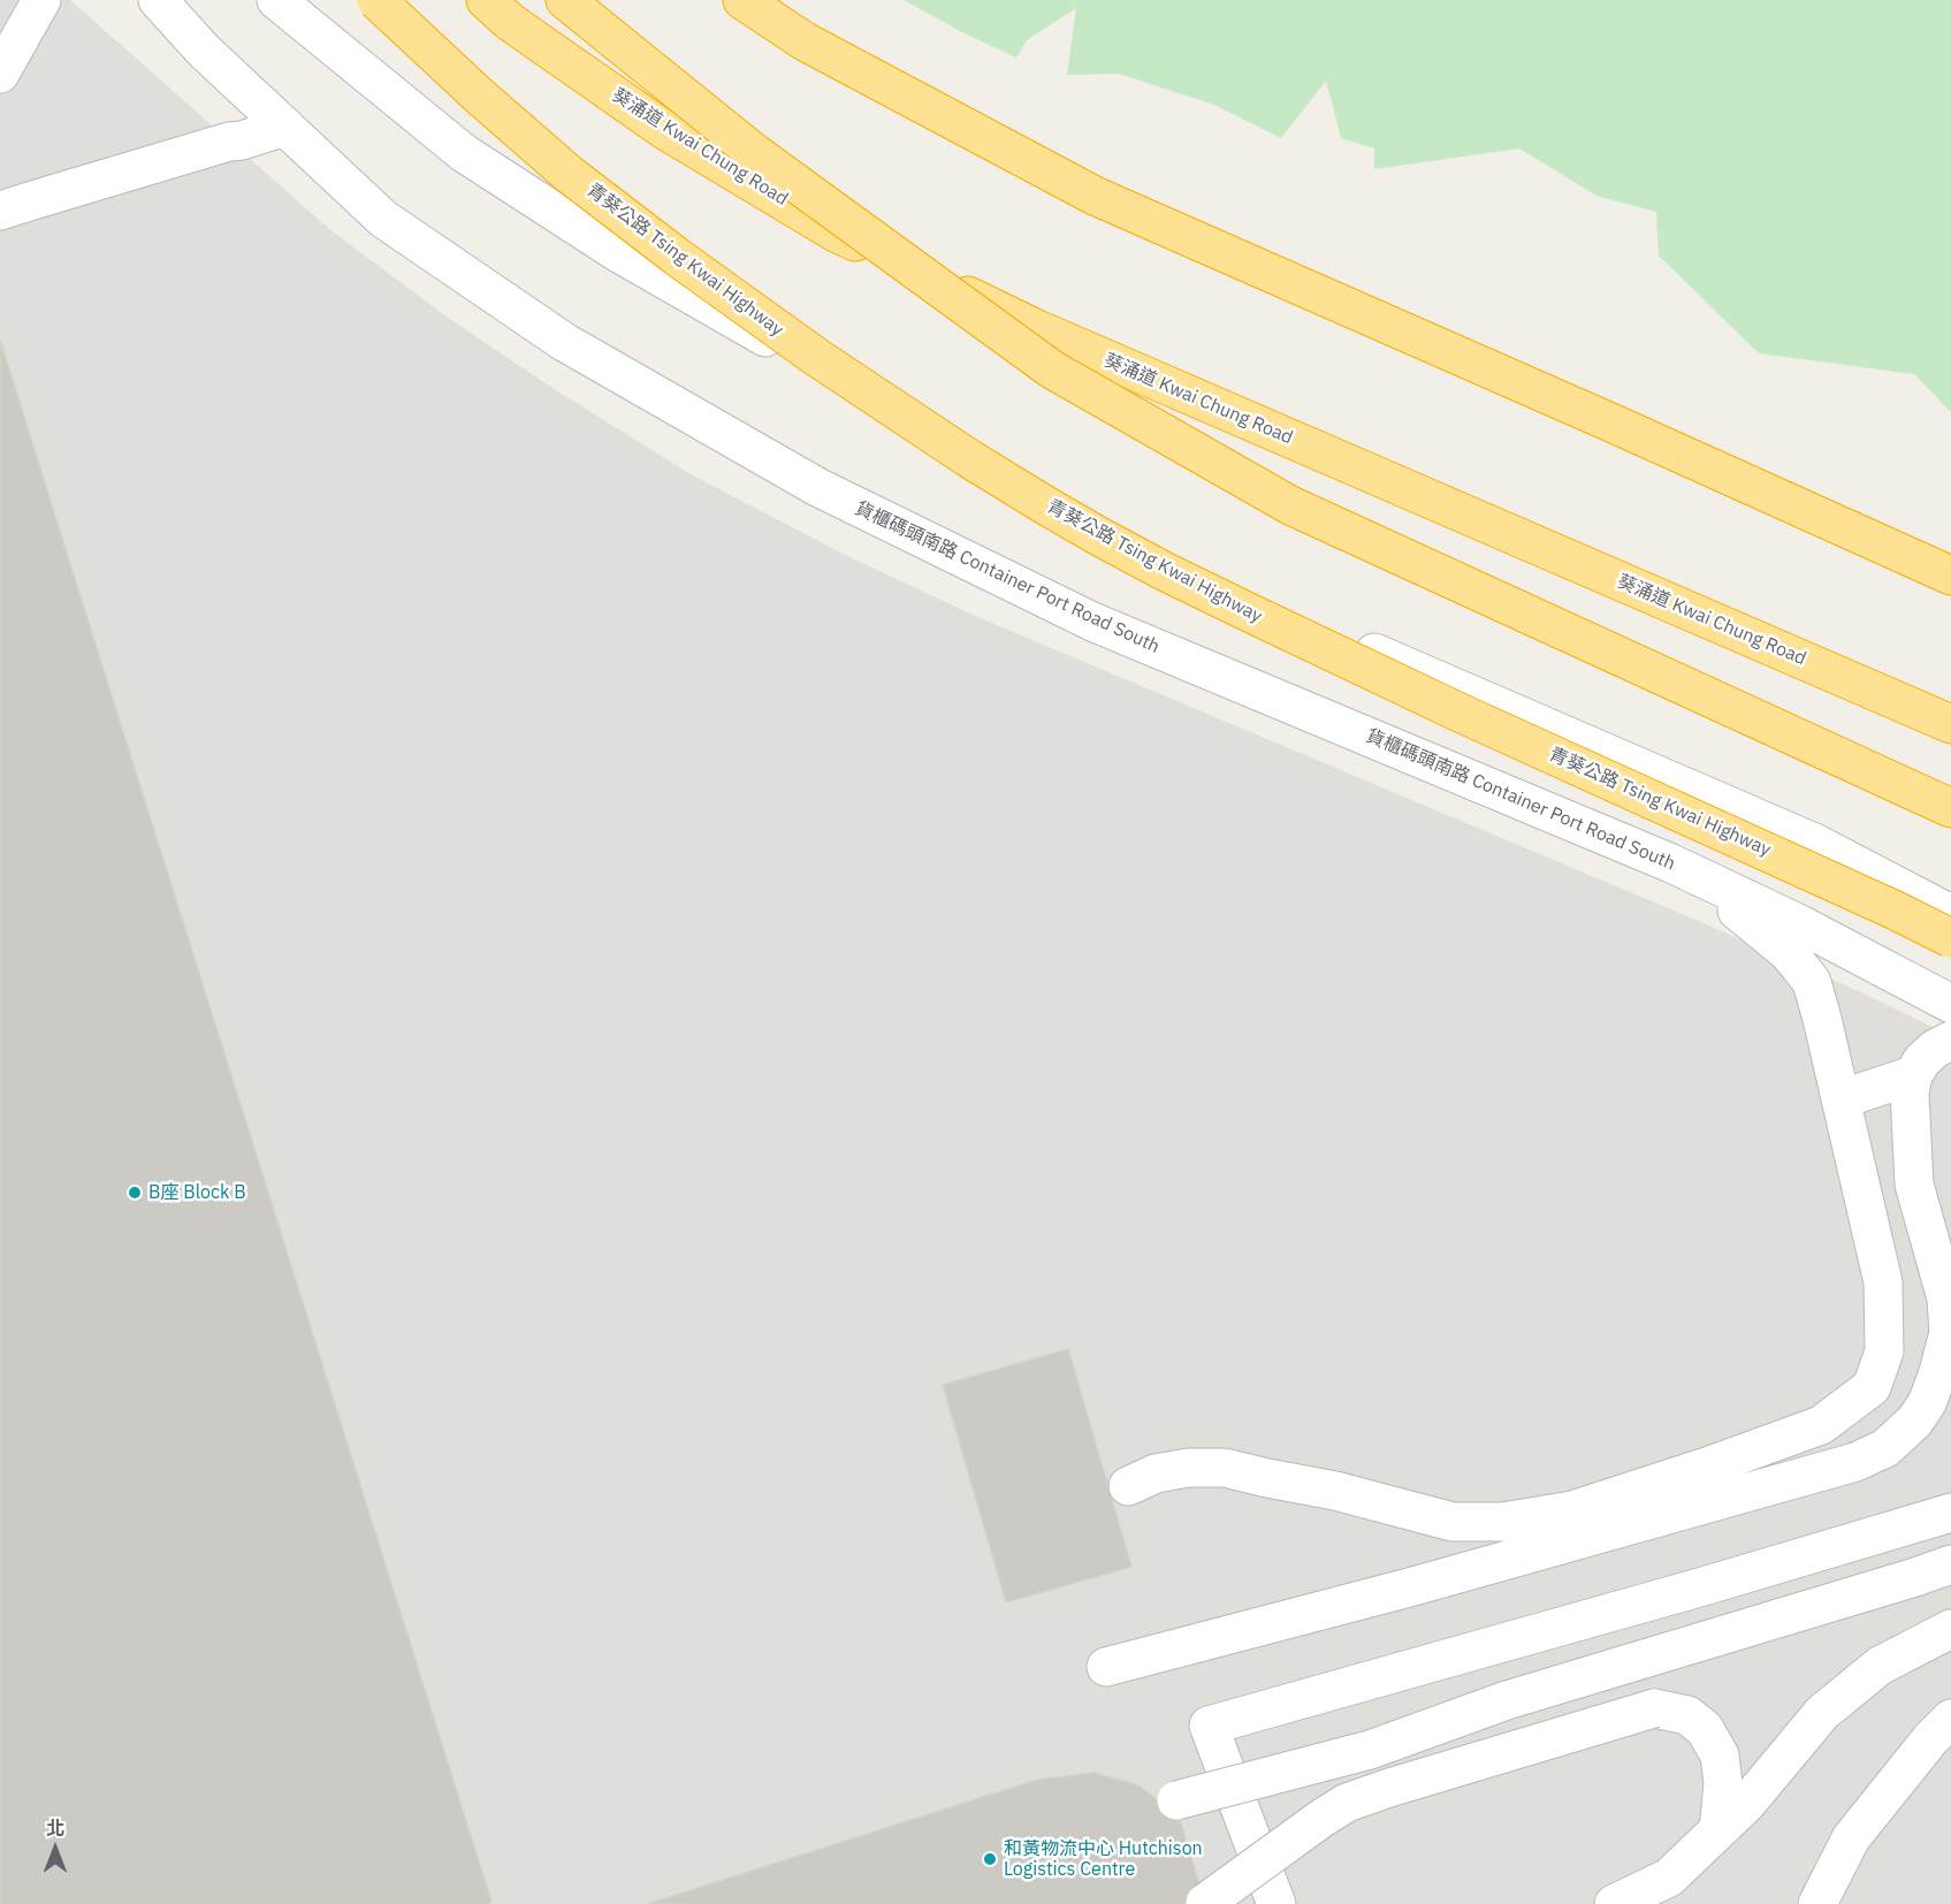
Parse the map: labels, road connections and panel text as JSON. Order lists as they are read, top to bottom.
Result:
{
  "streets": {
    "highway": ["葵涌道 Kwai Chung Road", "青葵公路 Tsing Kwai Highway"],
    "street": ["貨櫃碼頭南路 Container Port Road South"]
  },
  "places": ["B座 Block B", "和黃物流中心 Hutchison Logistics Centre"],
  "north": "top"
}
